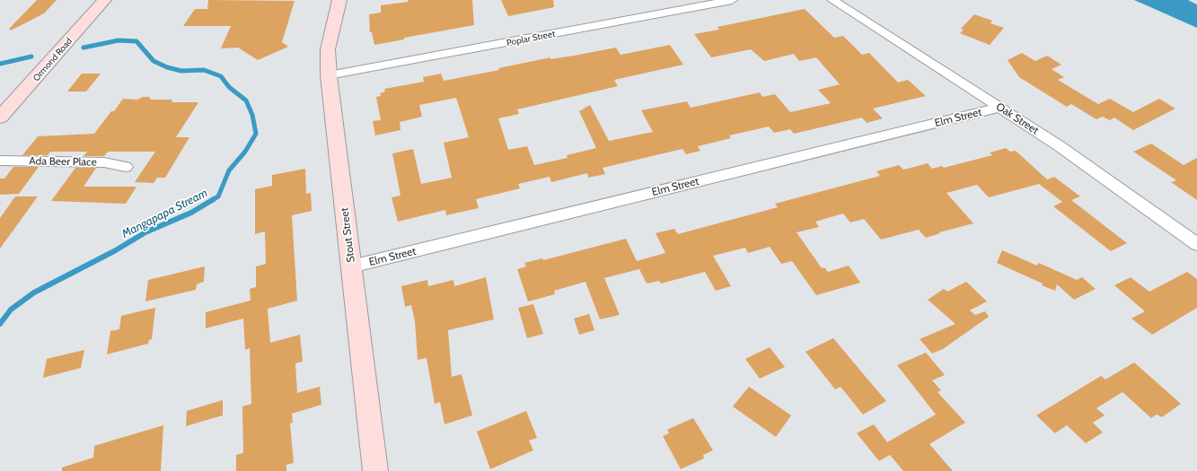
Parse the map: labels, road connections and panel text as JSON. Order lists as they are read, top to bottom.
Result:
{
  "streets": {
    "street": [
      "Poplar Street",
      "Ormond Road",
      "Elm Street",
      "Oak Street",
      "Ada Beer Place",
      "Stout Street"
    ]
  },
  "crossings": [
    ["Poplar Street", "Stout Street"],
    ["Elm Street", "Oak Street"],
    ["Elm Street", "Stout Street"]
  ],
  "water": ["Mangapapa Stream"]
}
